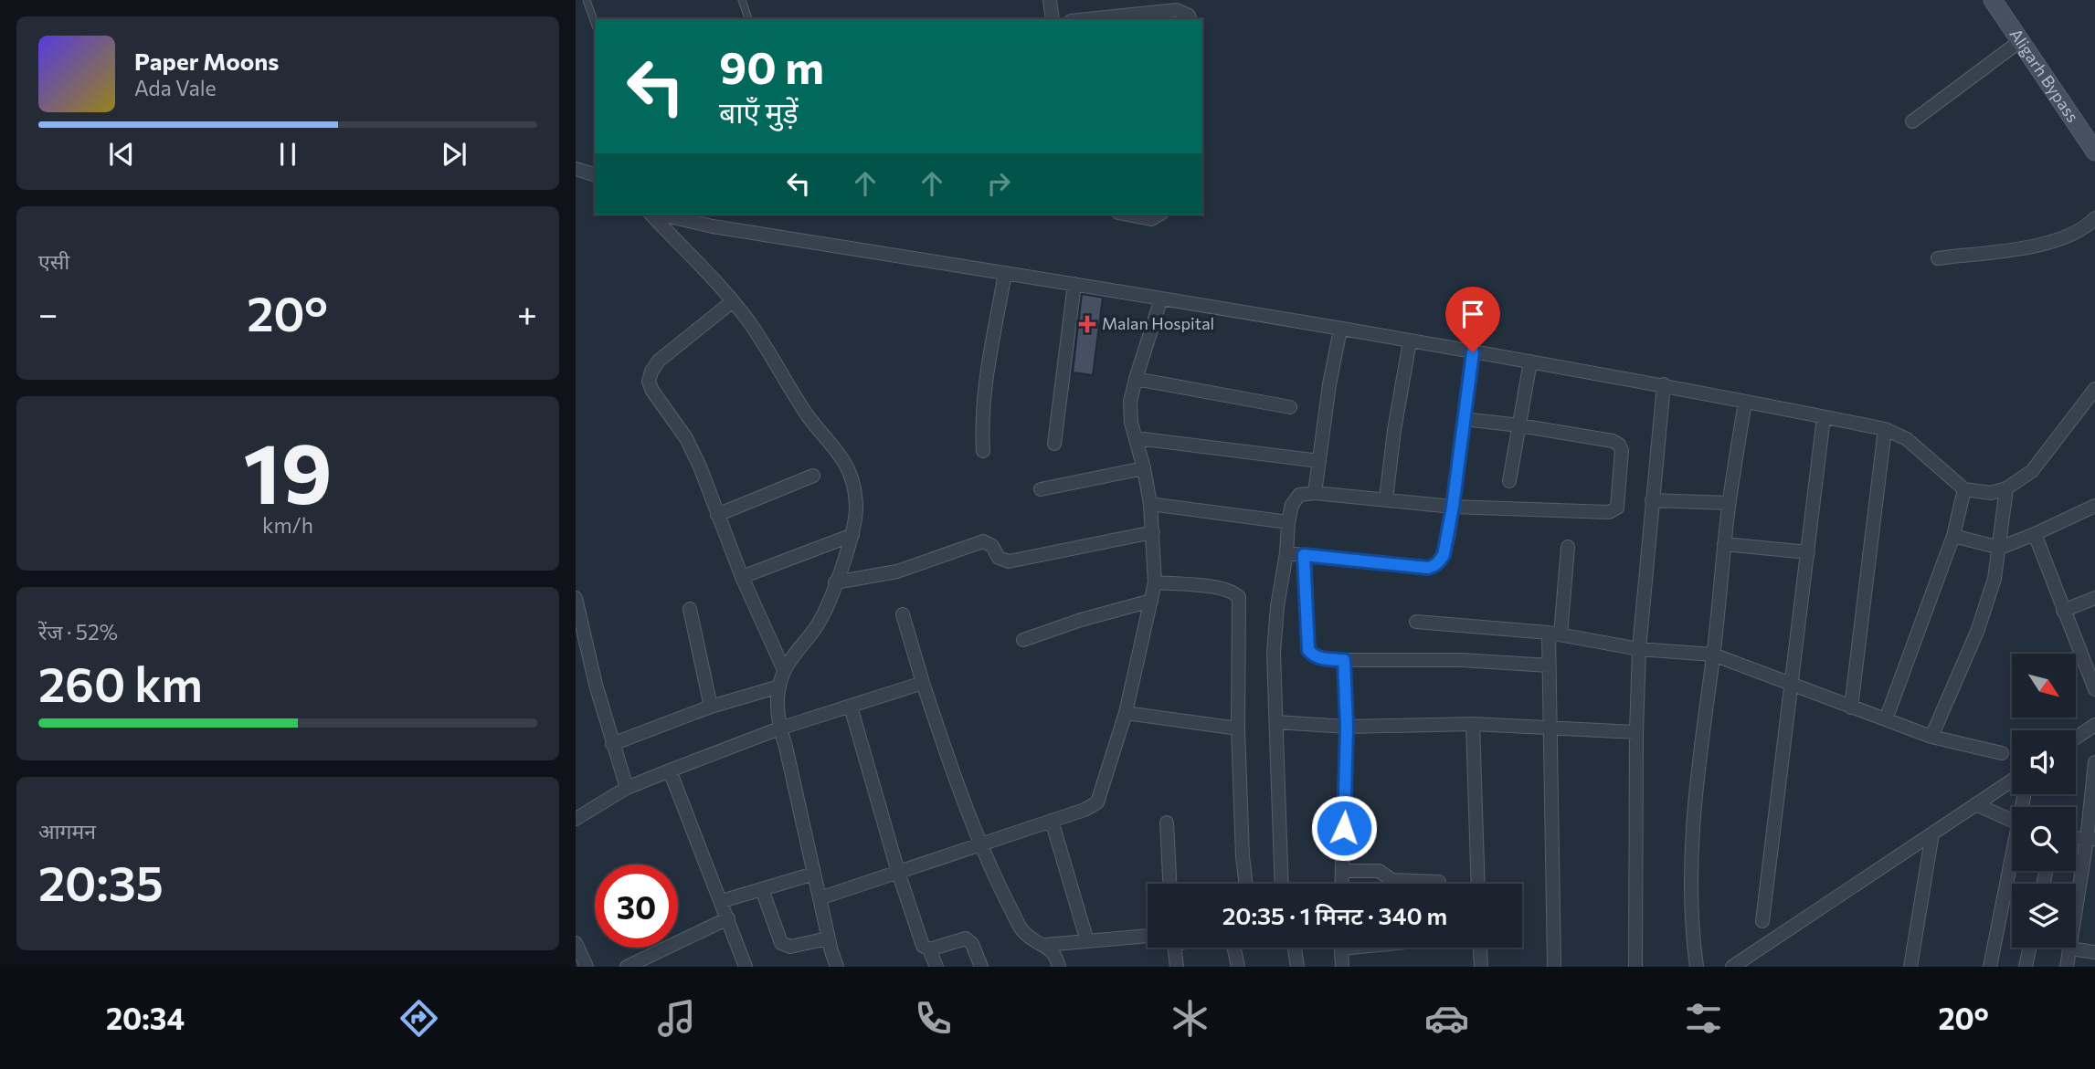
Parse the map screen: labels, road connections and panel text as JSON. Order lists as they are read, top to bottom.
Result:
{
  "streets": {
    "main road": ["Aligarh Bypass"]
  },
  "places": {
    "health": ["Malan Hospital"]
  },
  "north": "bottom right",
  "page": {
    "turn": ["90 m", "बाएँ मुड़ें"],
    "song": ["Paper Moons", "Ada Vale"],
    "tile": [
      "एसी",
      ["19", "km/h"],
      ["रेंज · 52%", "260 km"],
      ["आगमन", "20:35"]
    ],
    "heat": ["−", "20°", "+"],
    "limit": "30",
    "trip": "20:35 · 1 मिनट · 340 m",
    "tabs": ["20:34", "20°"]
  }
}
